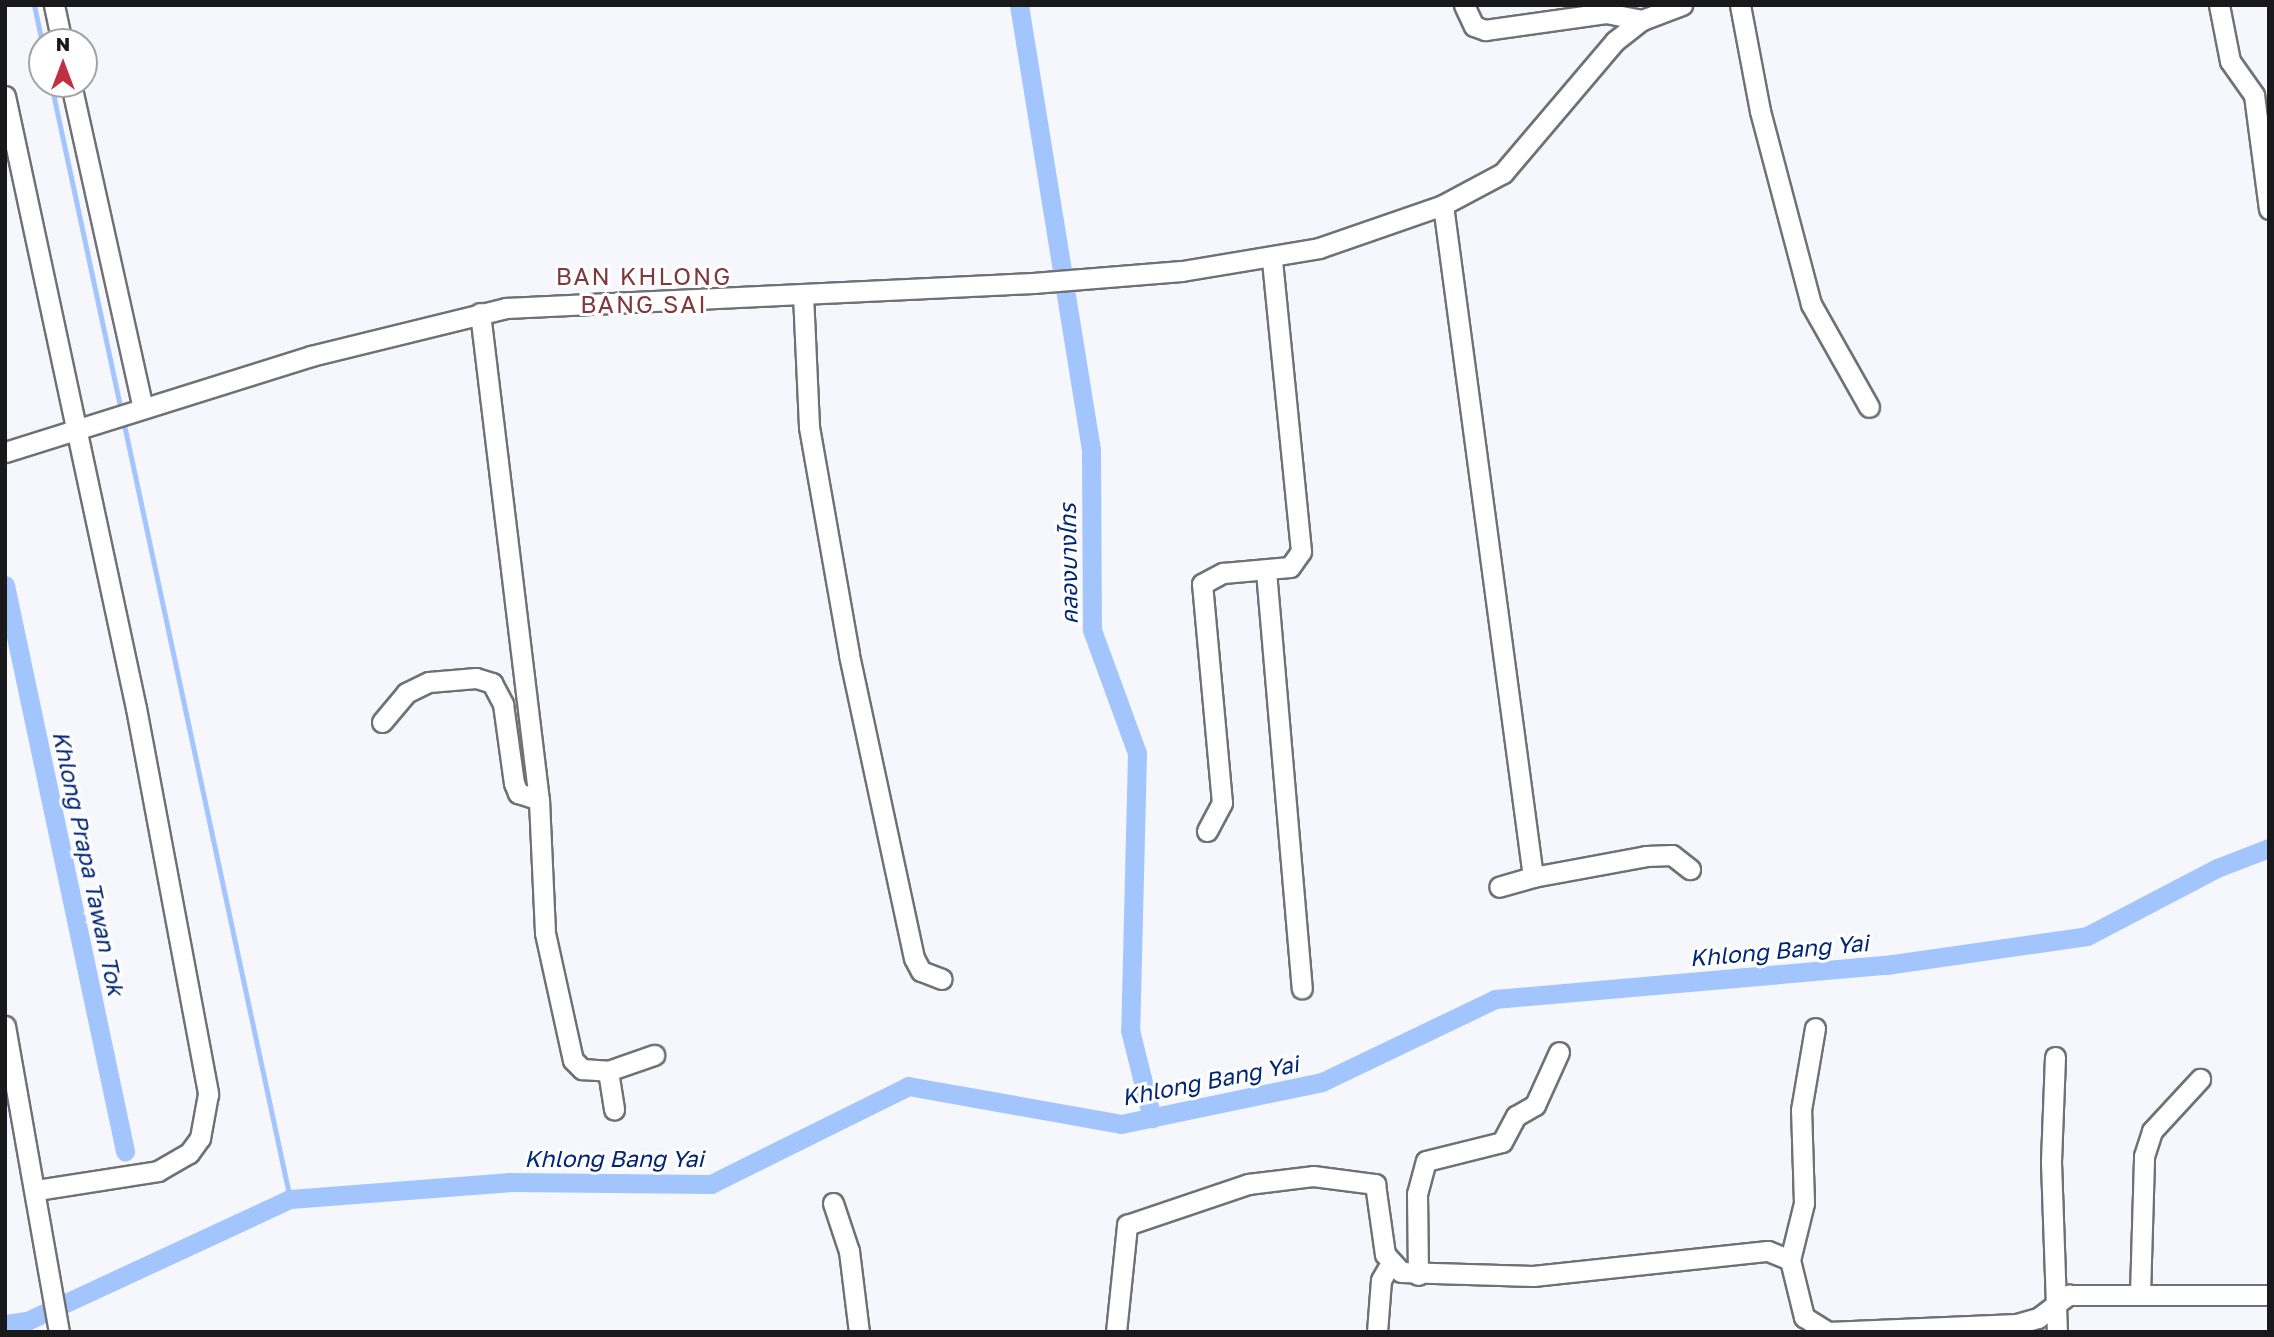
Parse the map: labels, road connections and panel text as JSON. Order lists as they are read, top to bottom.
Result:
{
  "districts": ["BAN KHLONG BANG SAI"],
  "water": ["คลองบางไทร", "Khlong Prapa Tawan Tok", "Khlong Bang Yai"],
  "north": "top"
}
